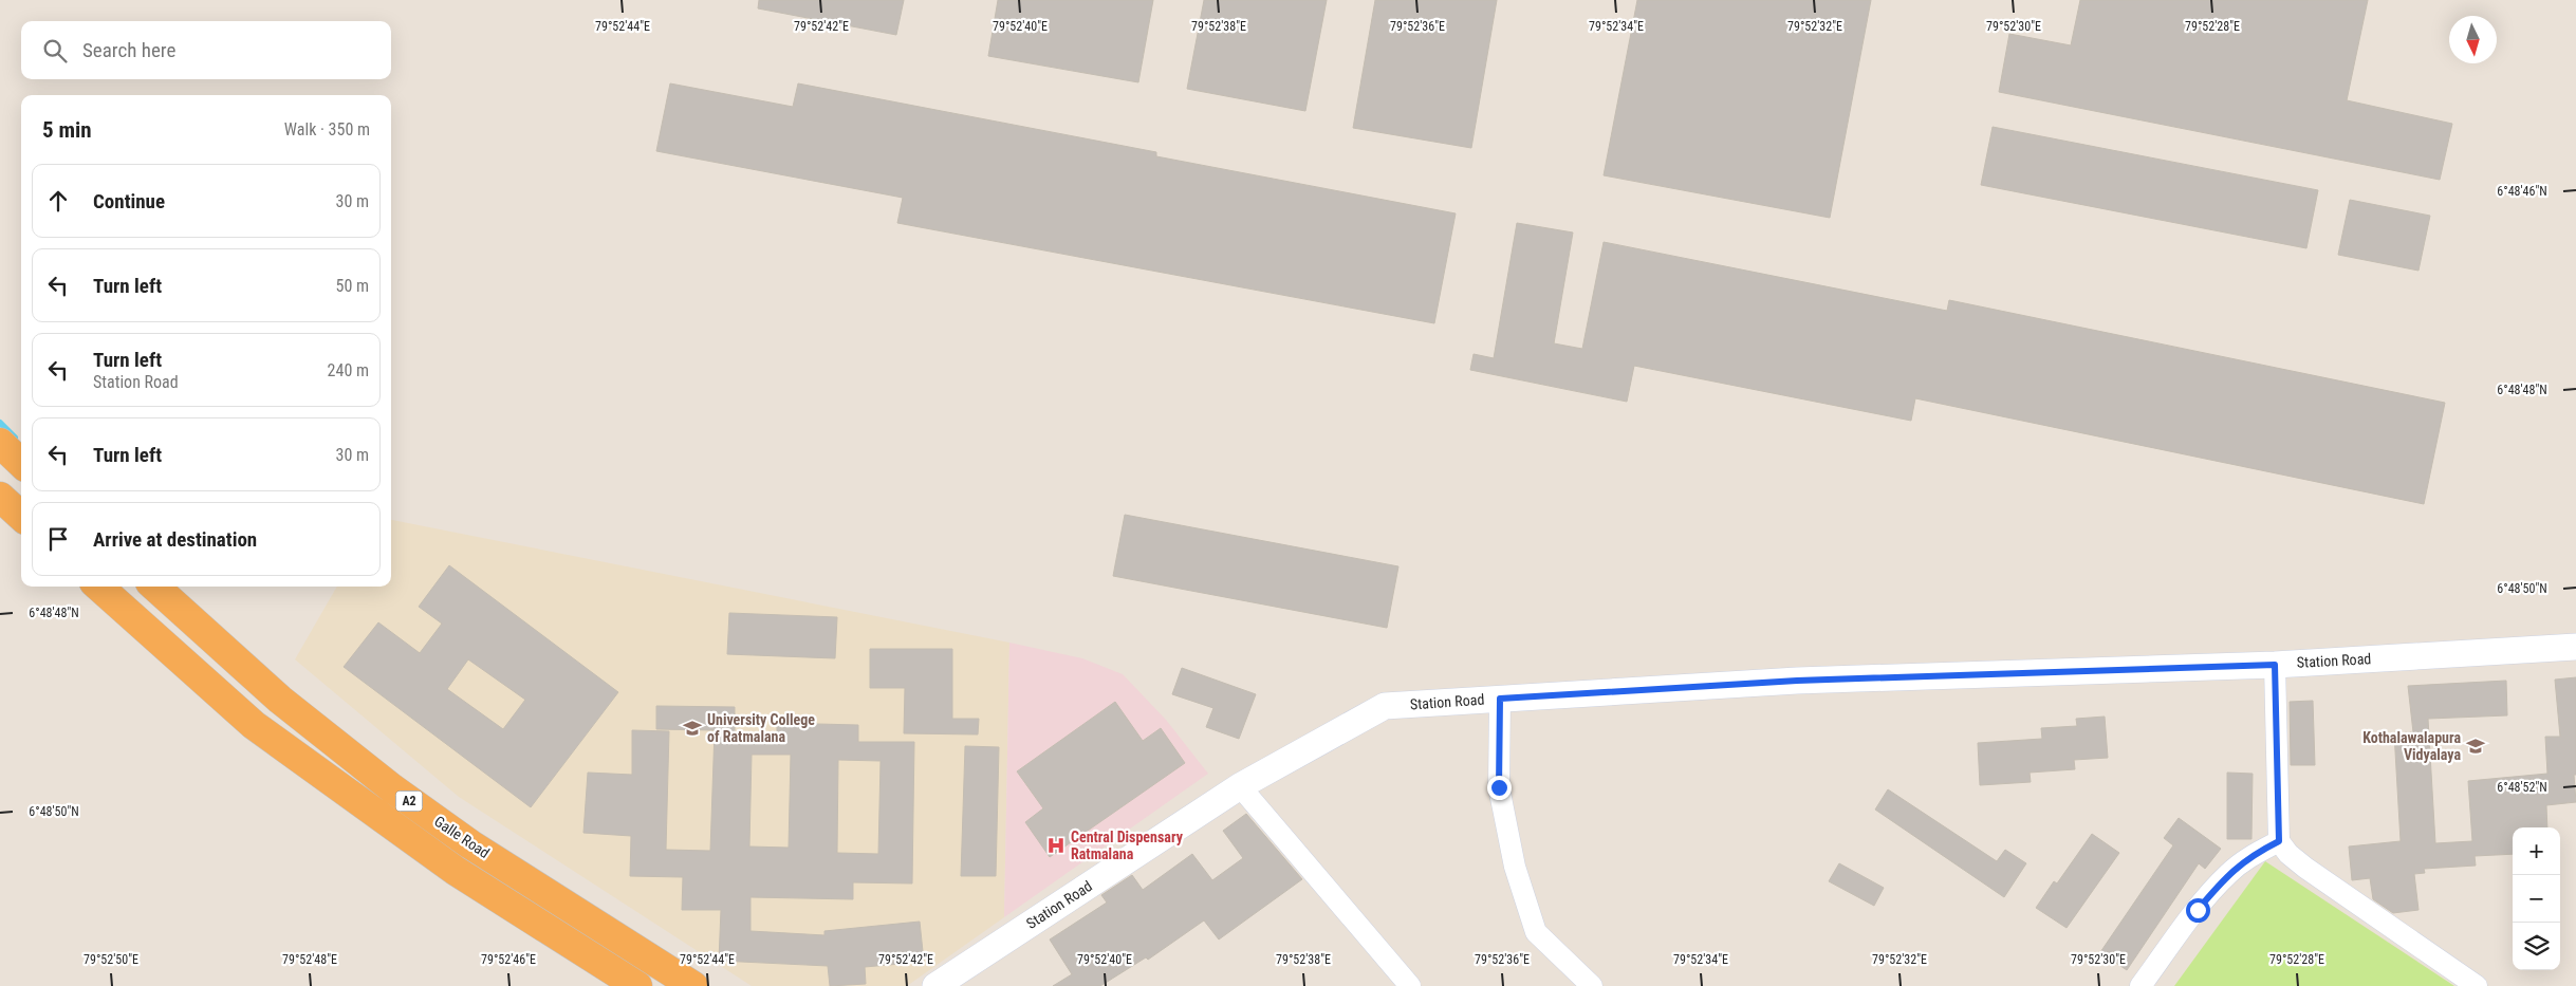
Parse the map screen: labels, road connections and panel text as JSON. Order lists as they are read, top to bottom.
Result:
{
  "streets": {
    "highway": ["A2", "Galle Road"],
    "street": ["Station Road"]
  },
  "places": {
    "school or university": ["University College of Ratmalana", "Kothalawalapura Vidyalaya"],
    "hospital": ["Central Dispensary Ratmalana"]
  },
  "north": "bottom",
  "page": {
    "search": "Search here",
    "heading": ["5 min", "Walk · 350 m"],
    "list": [
      ["Continue", "30 m"],
      ["Turn left", "50 m"],
      ["Turn left", "Station Road", "240 m"],
      ["Turn left", "30 m"],
      "Arrive at destination"
    ],
    "map_buttons": ["+", "−"]
  },
  "coordinates": [
    "79°52'44\"E",
    "79°52'42\"E",
    "79°52'40\"E",
    "79°52'38\"E",
    "79°52'36\"E",
    "79°52'34\"E",
    "79°52'32\"E",
    "79°52'30\"E",
    "79°52'28\"E",
    "6°48'46\"N",
    "6°48'48\"N",
    "6°48'50\"N",
    "6°48'52\"N",
    "79°52'50\"E",
    "79°52'48\"E",
    "79°52'46\"E"
  ]
}
